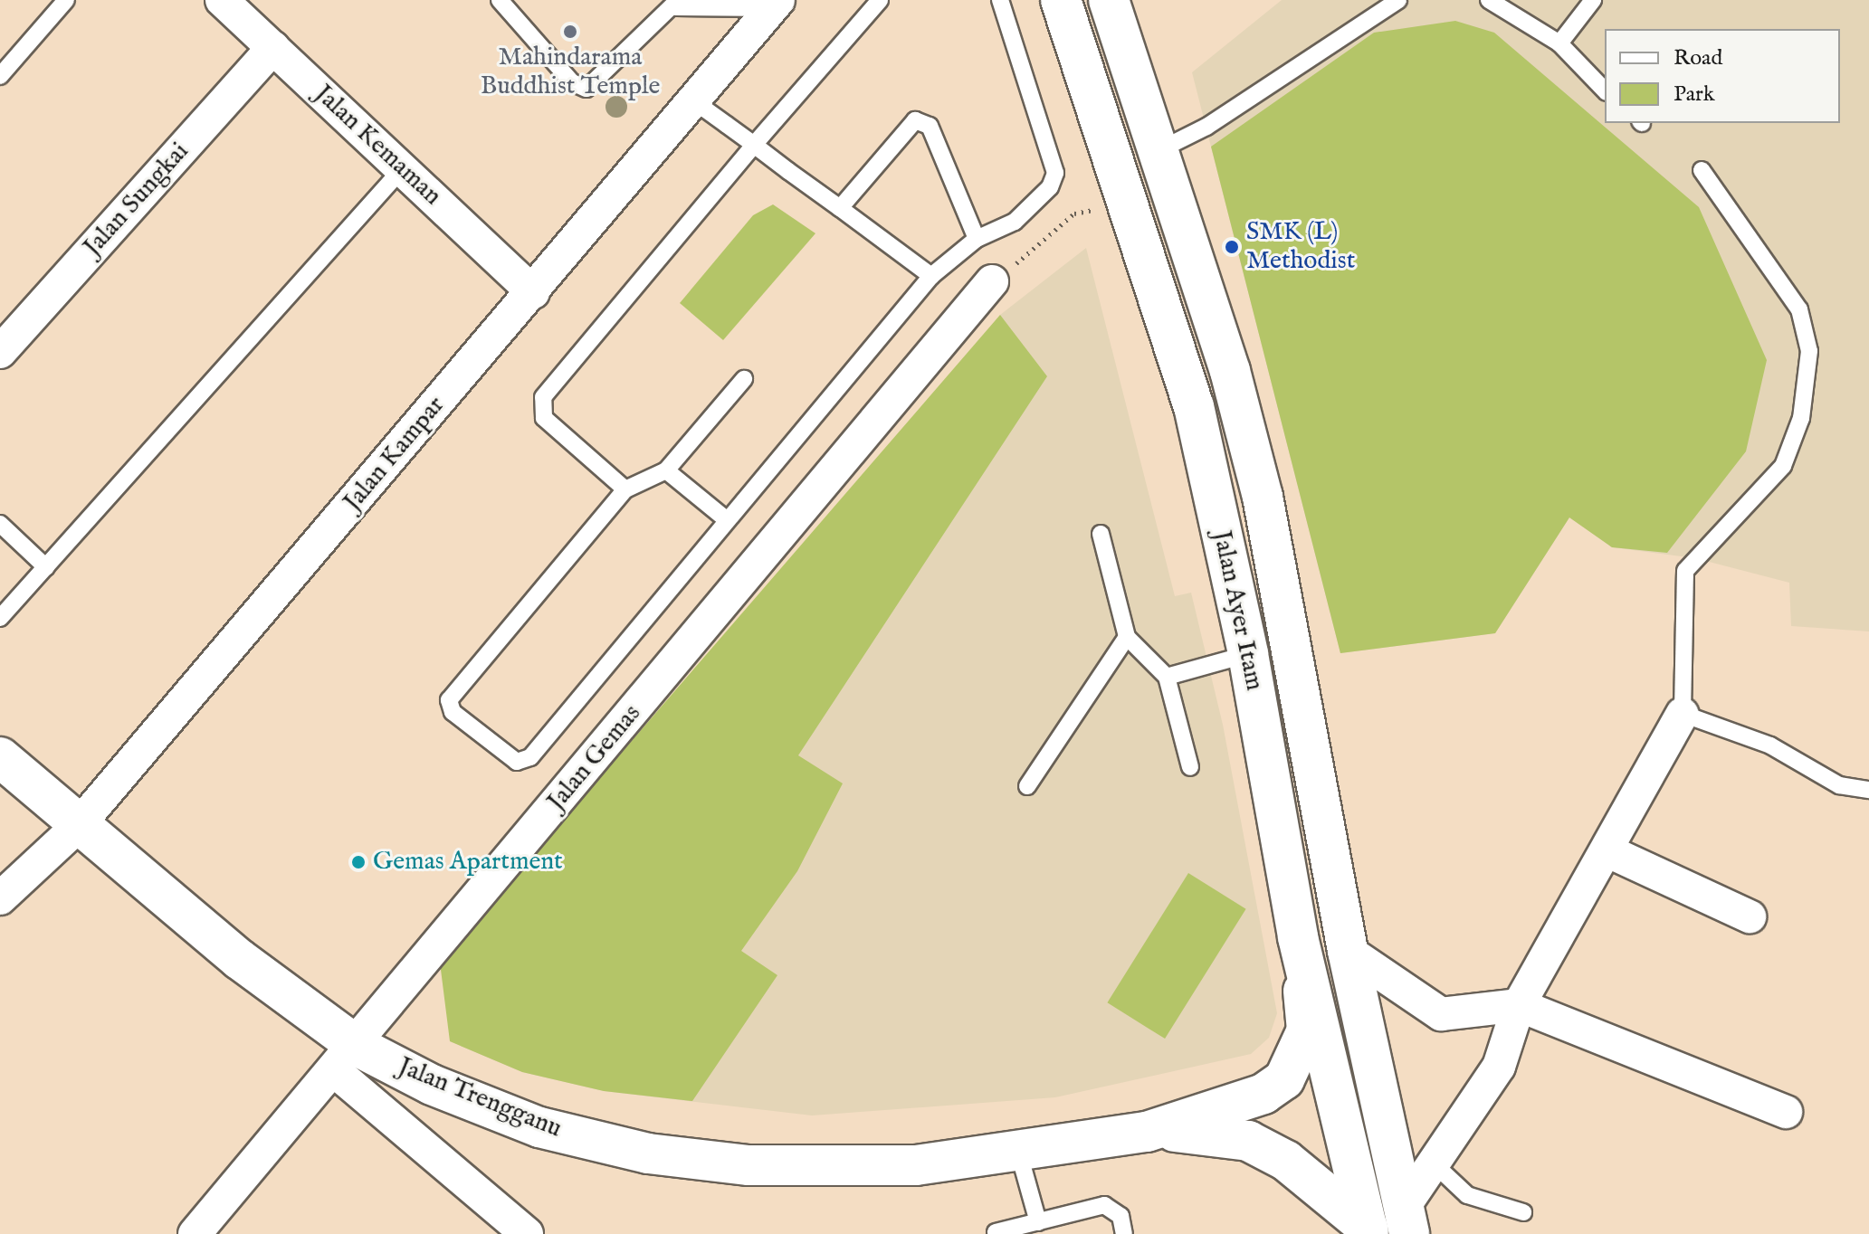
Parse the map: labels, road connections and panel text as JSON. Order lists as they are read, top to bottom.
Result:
{
  "streets": {
    "main road": ["Jalan Ayer Itam", "Jalan Trengganu"],
    "street": [
      "Jalan Kemaman",
      "Jalan Sungkai",
      "Jalan Kampar",
      "Jalan Gemas"
    ]
  },
  "crossings": [
    ["Jalan Kemaman", "Jalan Sungkai"],
    ["Jalan Kemaman", "Jalan Kampar"],
    ["Jalan Kampar", "Jalan Trengganu"],
    ["Jalan Ayer Itam", "Jalan Trengganu"],
    ["Jalan Gemas", "Jalan Trengganu"]
  ],
  "places": ["Mahindarama Buddhist Temple", "SMK (L) Methodist", "Gemas Apartment"],
  "legend": ["Road", "Park"]
}
